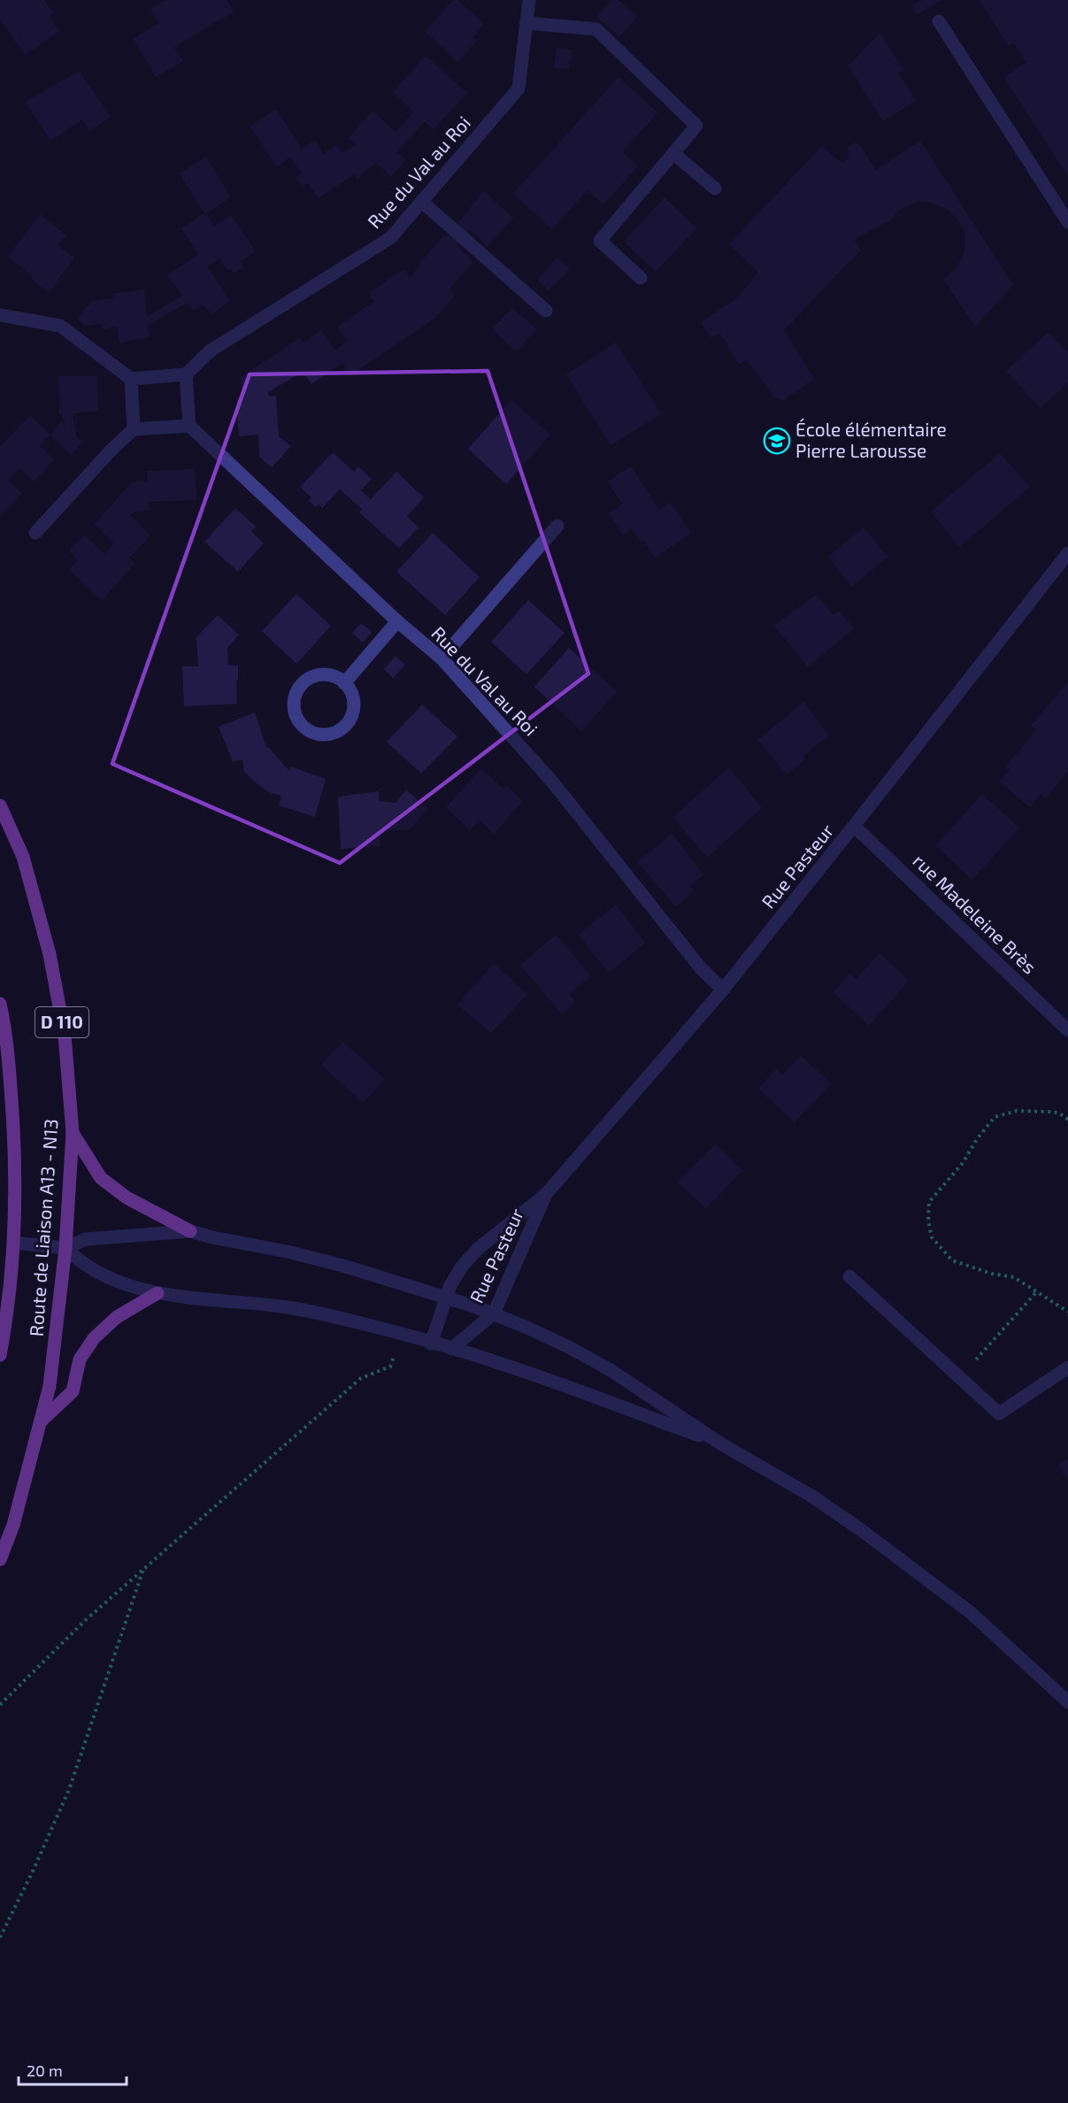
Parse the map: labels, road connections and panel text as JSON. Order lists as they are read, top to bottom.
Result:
{
  "streets": {
    "main road": ["D 110", "Route de Liaison A13 - N13"],
    "street": ["Rue du Val au Roi", "Rue Pasteur", "rue Madeleine Brès"]
  },
  "crossings": [
    ["Rue du Val au Roi", "Rue Pasteur"],
    ["Rue Pasteur", "rue Madeleine Brès"],
    ["Rue Pasteur", "D 110"],
    ["D 110", "Route de Liaison A13 - N13"]
  ],
  "places": {
    "school or university": ["École élémentaire Pierre Larousse"]
  },
  "scale_bar": "20 m"
}
